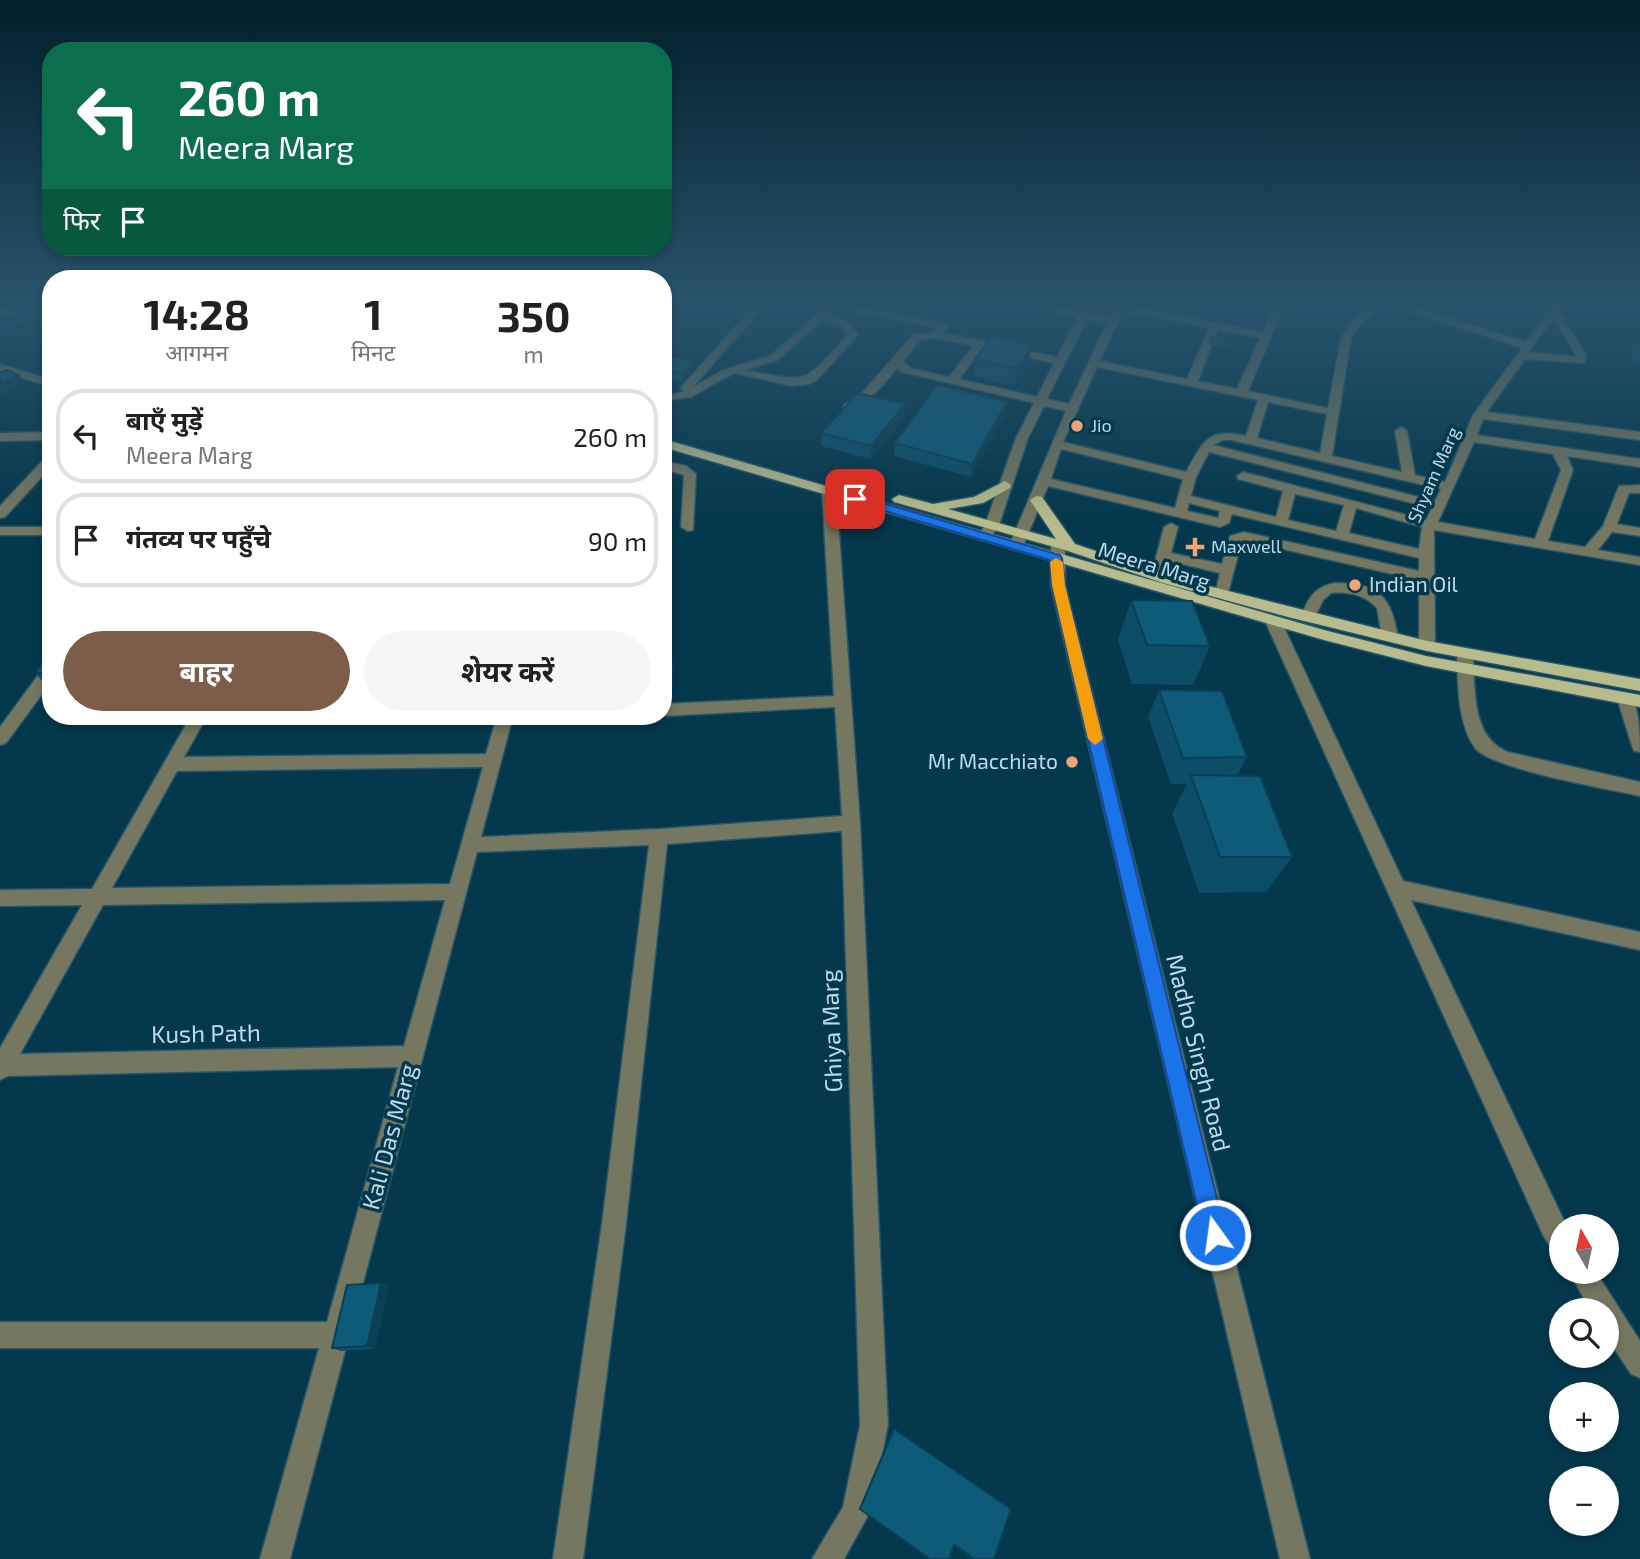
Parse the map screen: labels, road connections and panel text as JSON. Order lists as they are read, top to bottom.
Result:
{
  "streets": {
    "main road": ["Meera Marg"],
    "street": [
      "Shyam Marg",
      "Ghiya Marg",
      "Kush Path",
      "Madho Singh Road",
      "Kali Das Marg"
    ]
  },
  "crossings": [
    ["Shyam Marg", "Meera Marg"],
    ["Meera Marg", "Ghiya Marg"],
    ["Meera Marg", "Madho Singh Road"],
    ["Kush Path", "Kali Das Marg"]
  ],
  "places": {
    "other": ["Jio", "Indian Oil", "Mr Macchiato"],
    "health": ["Maxwell"]
  },
  "north": "top",
  "page": {
    "turn": ["260 m", "Meera Marg"],
    "then": "फिर",
    "eta": [
      "14:28",
      "आगमन",
      "1",
      "मिनट",
      "350",
      "m"
    ],
    "list": [
      {
        "name": "बाएँ मुड़ें",
        "note": "Meera Marg",
        "value": "260 m"
      },
      {
        "name": "गंतव्य पर पहुँचे",
        "value": "90 m"
      }
    ],
    "buttons": ["बाहर", "शेयर करें"],
    "map_buttons": ["+", "−"]
  }
}
